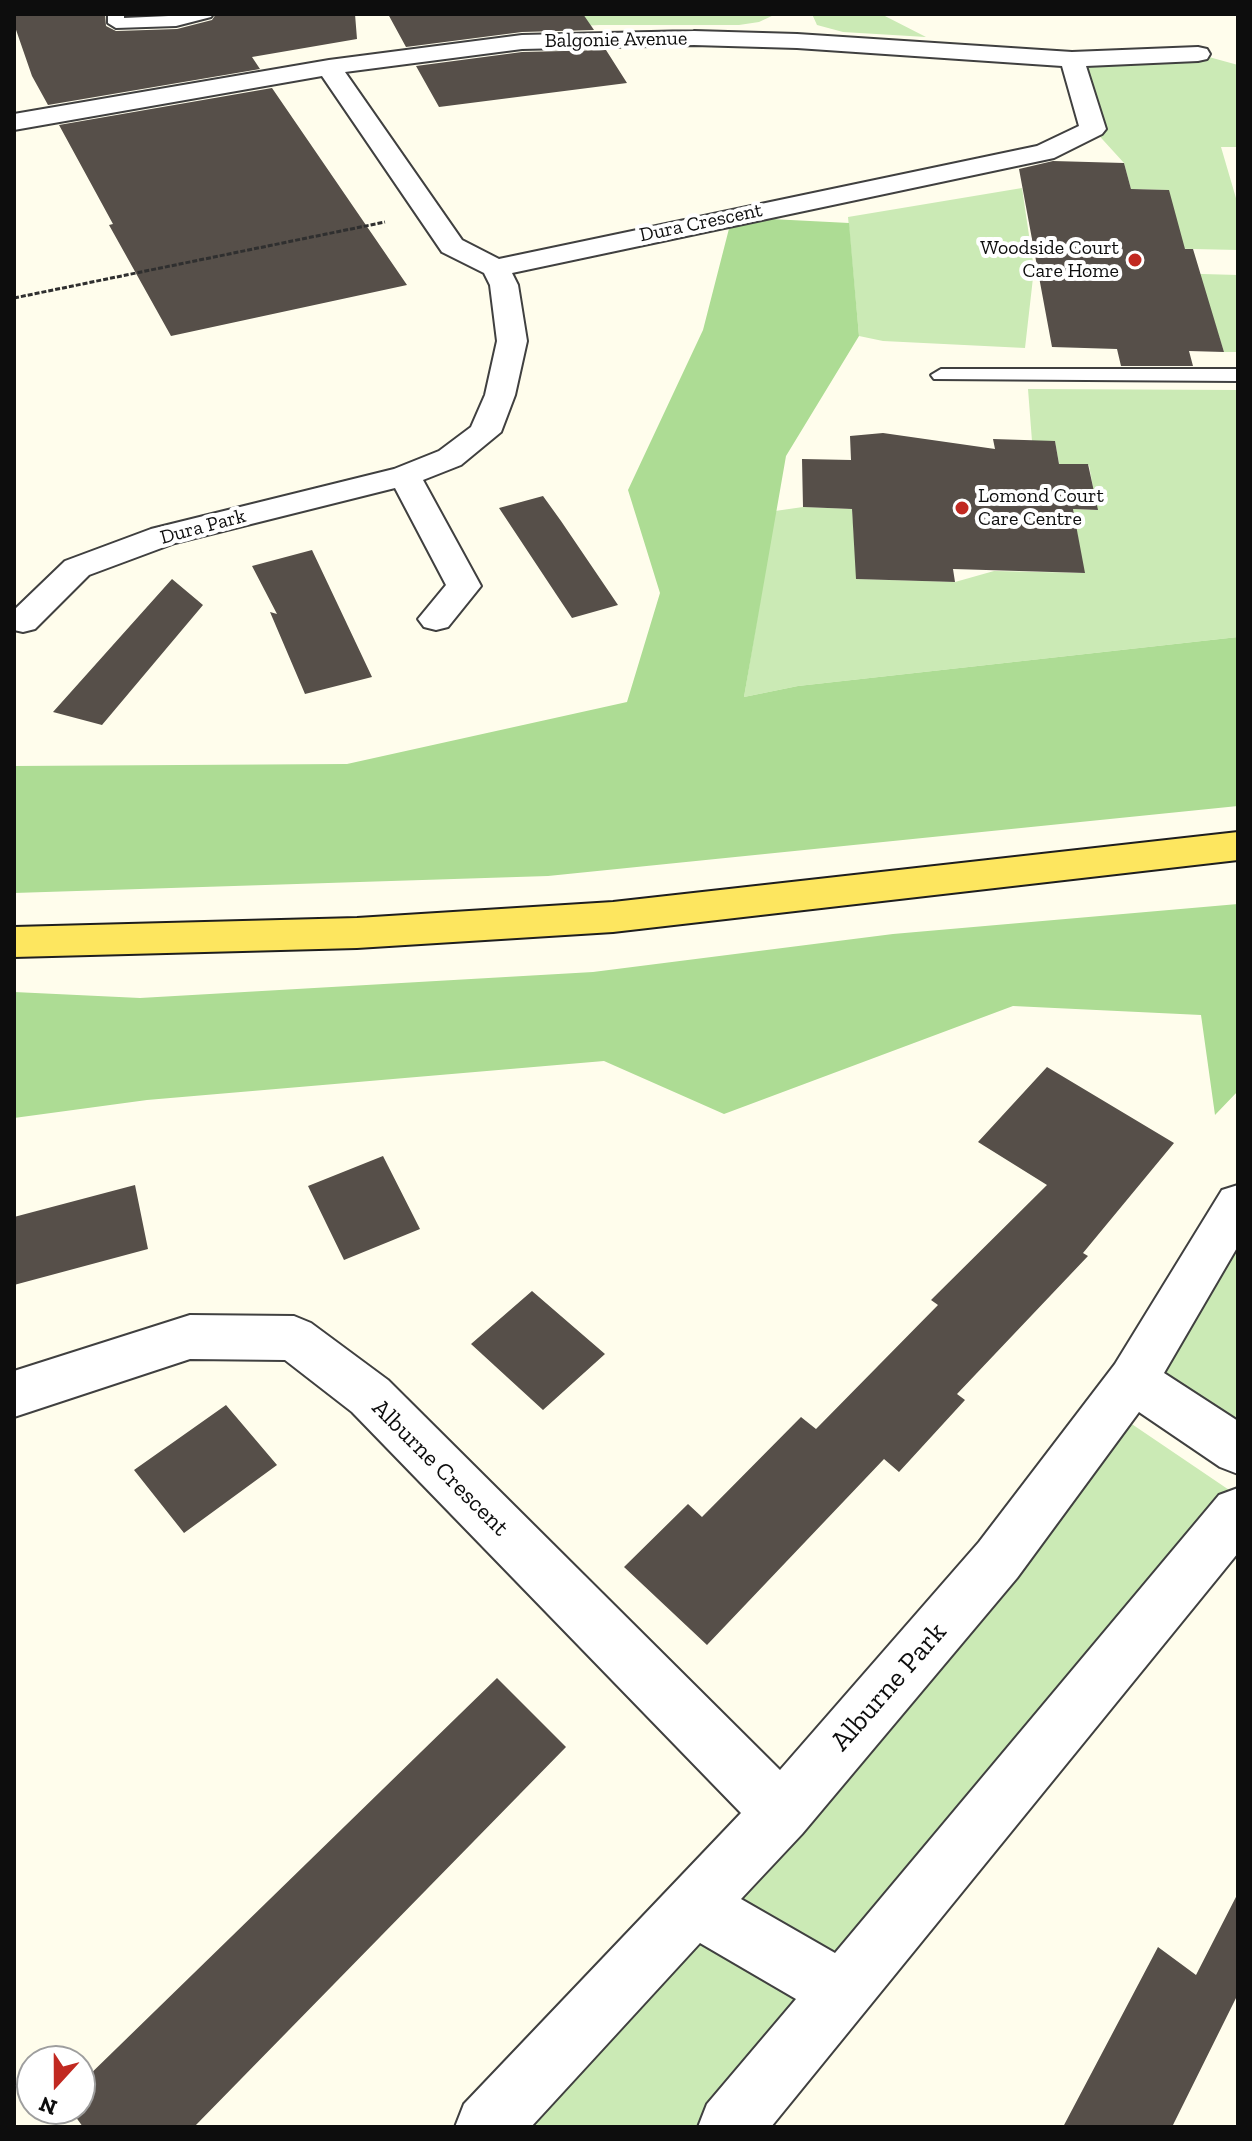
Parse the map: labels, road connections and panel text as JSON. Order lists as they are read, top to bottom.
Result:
{
  "streets": {
    "street": [
      "Balgonie Avenue",
      "Dura Crescent",
      "Dura Park",
      "Alburne Crescent",
      "Alburne Park"
    ]
  },
  "crossings": [
    ["Balgonie Avenue", "Dura Crescent"],
    ["Dura Crescent", "Dura Park"],
    ["Alburne Crescent", "Alburne Park"]
  ],
  "places": ["Woodside Court Care Home", "Lomond Court Care Centre"],
  "north": "bottom"
}
